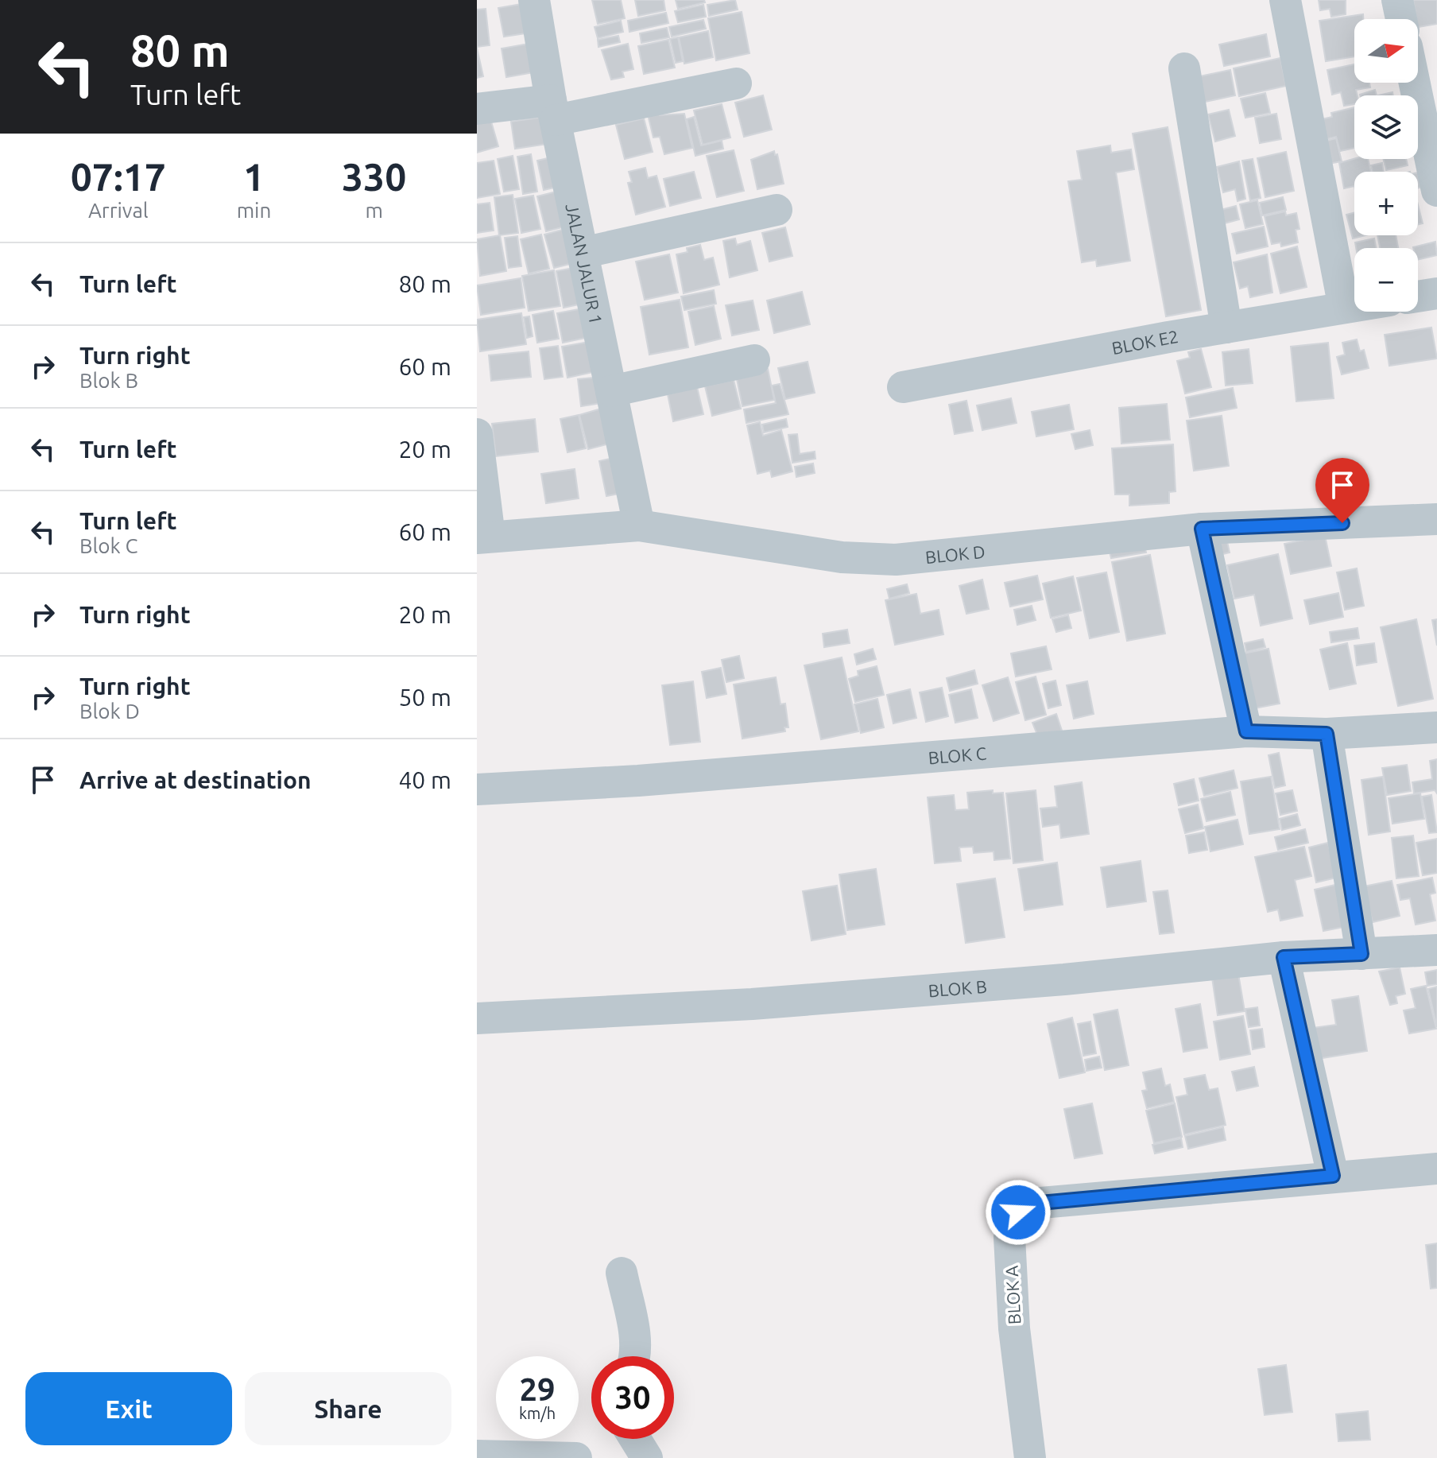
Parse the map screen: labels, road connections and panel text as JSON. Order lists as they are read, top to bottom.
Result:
{
  "streets": {
    "street": [
      "JALAN JALUR 1",
      "BLOK E2",
      "BLOK D",
      "BLOK C",
      "BLOK B",
      "BLOK A"
    ]
  },
  "crossings": [
    ["JALAN JALUR 1", "BLOK D"]
  ],
  "north": "right",
  "page": {
    "turn": ["80 m", "Turn left"],
    "map_buttons": ["+", "−"],
    "eta": [
      "07:17",
      "Arrival",
      "1",
      "min",
      "330",
      "m"
    ],
    "list": [
      {
        "name": "Turn left",
        "value": "80 m"
      },
      {
        "name": "Turn right",
        "note": "Blok B",
        "value": "60 m"
      },
      {
        "name": "Turn left",
        "value": "20 m"
      },
      {
        "name": "Turn left",
        "note": "Blok C",
        "value": "60 m"
      },
      {
        "name": "Turn right",
        "value": "20 m"
      },
      {
        "name": "Turn right",
        "note": "Blok D",
        "value": "50 m"
      },
      {
        "name": "Arrive at destination",
        "value": "40 m"
      }
    ],
    "speed": "29 km/h",
    "limit": "30",
    "buttons": ["Exit", "Share"]
  }
}
